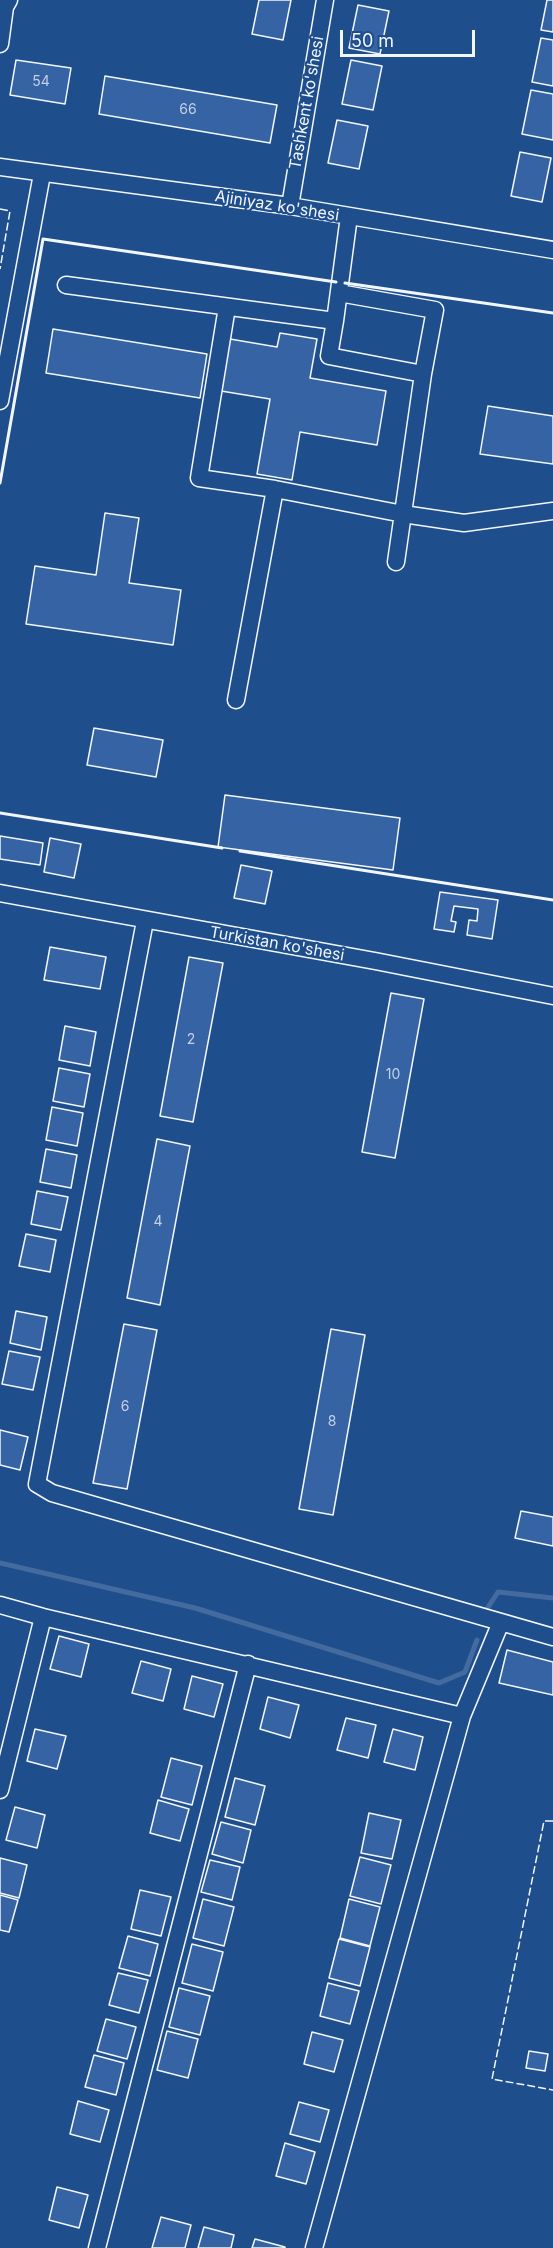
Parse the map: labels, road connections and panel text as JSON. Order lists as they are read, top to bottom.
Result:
{
  "streets": {
    "street": ["Tashkent ko'shesi", "Ajiniyaz ko'shesi", "Turkistan ko'shesi"]
  },
  "crossings": [
    ["Tashkent ko'shesi", "Ajiniyaz ko'shesi"]
  ],
  "house_numbers": [
    "54",
    "66",
    "2",
    "10",
    "4",
    "6",
    "8"
  ],
  "scale_bar": "50 m"
}
